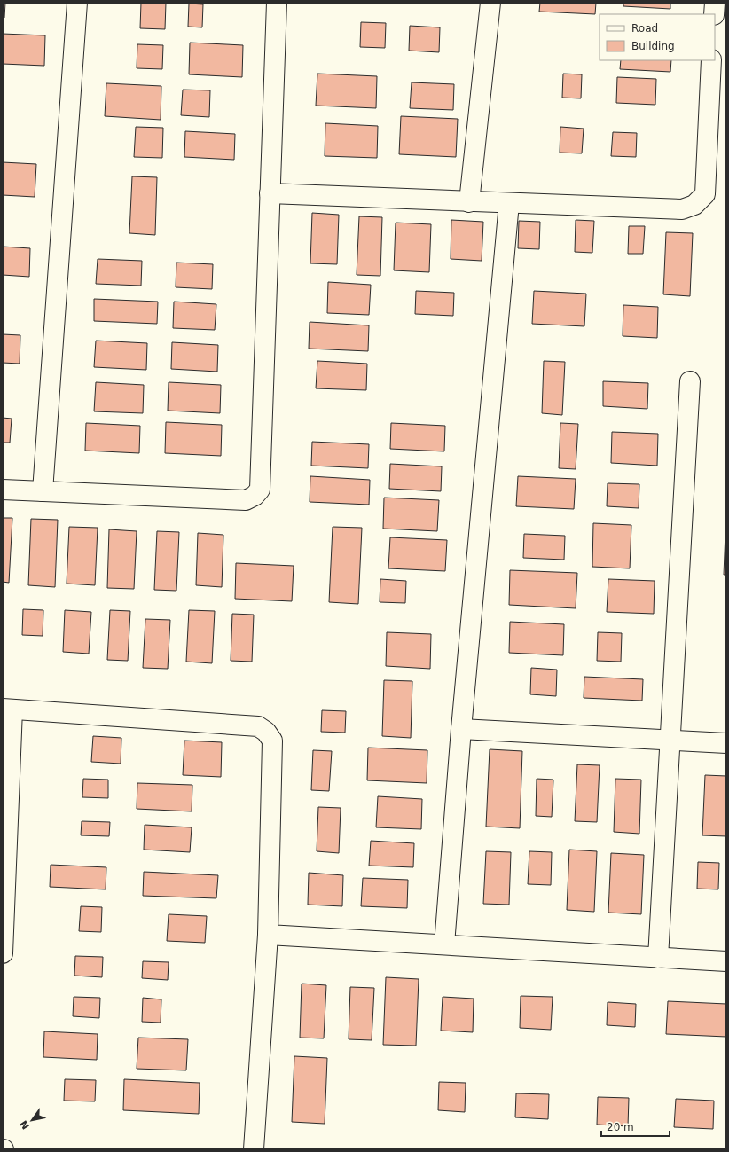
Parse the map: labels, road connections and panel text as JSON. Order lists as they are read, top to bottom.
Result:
{
  "legend": ["Road", "Building"],
  "scale_bar": "20 m",
  "north": "bottom left"
}
